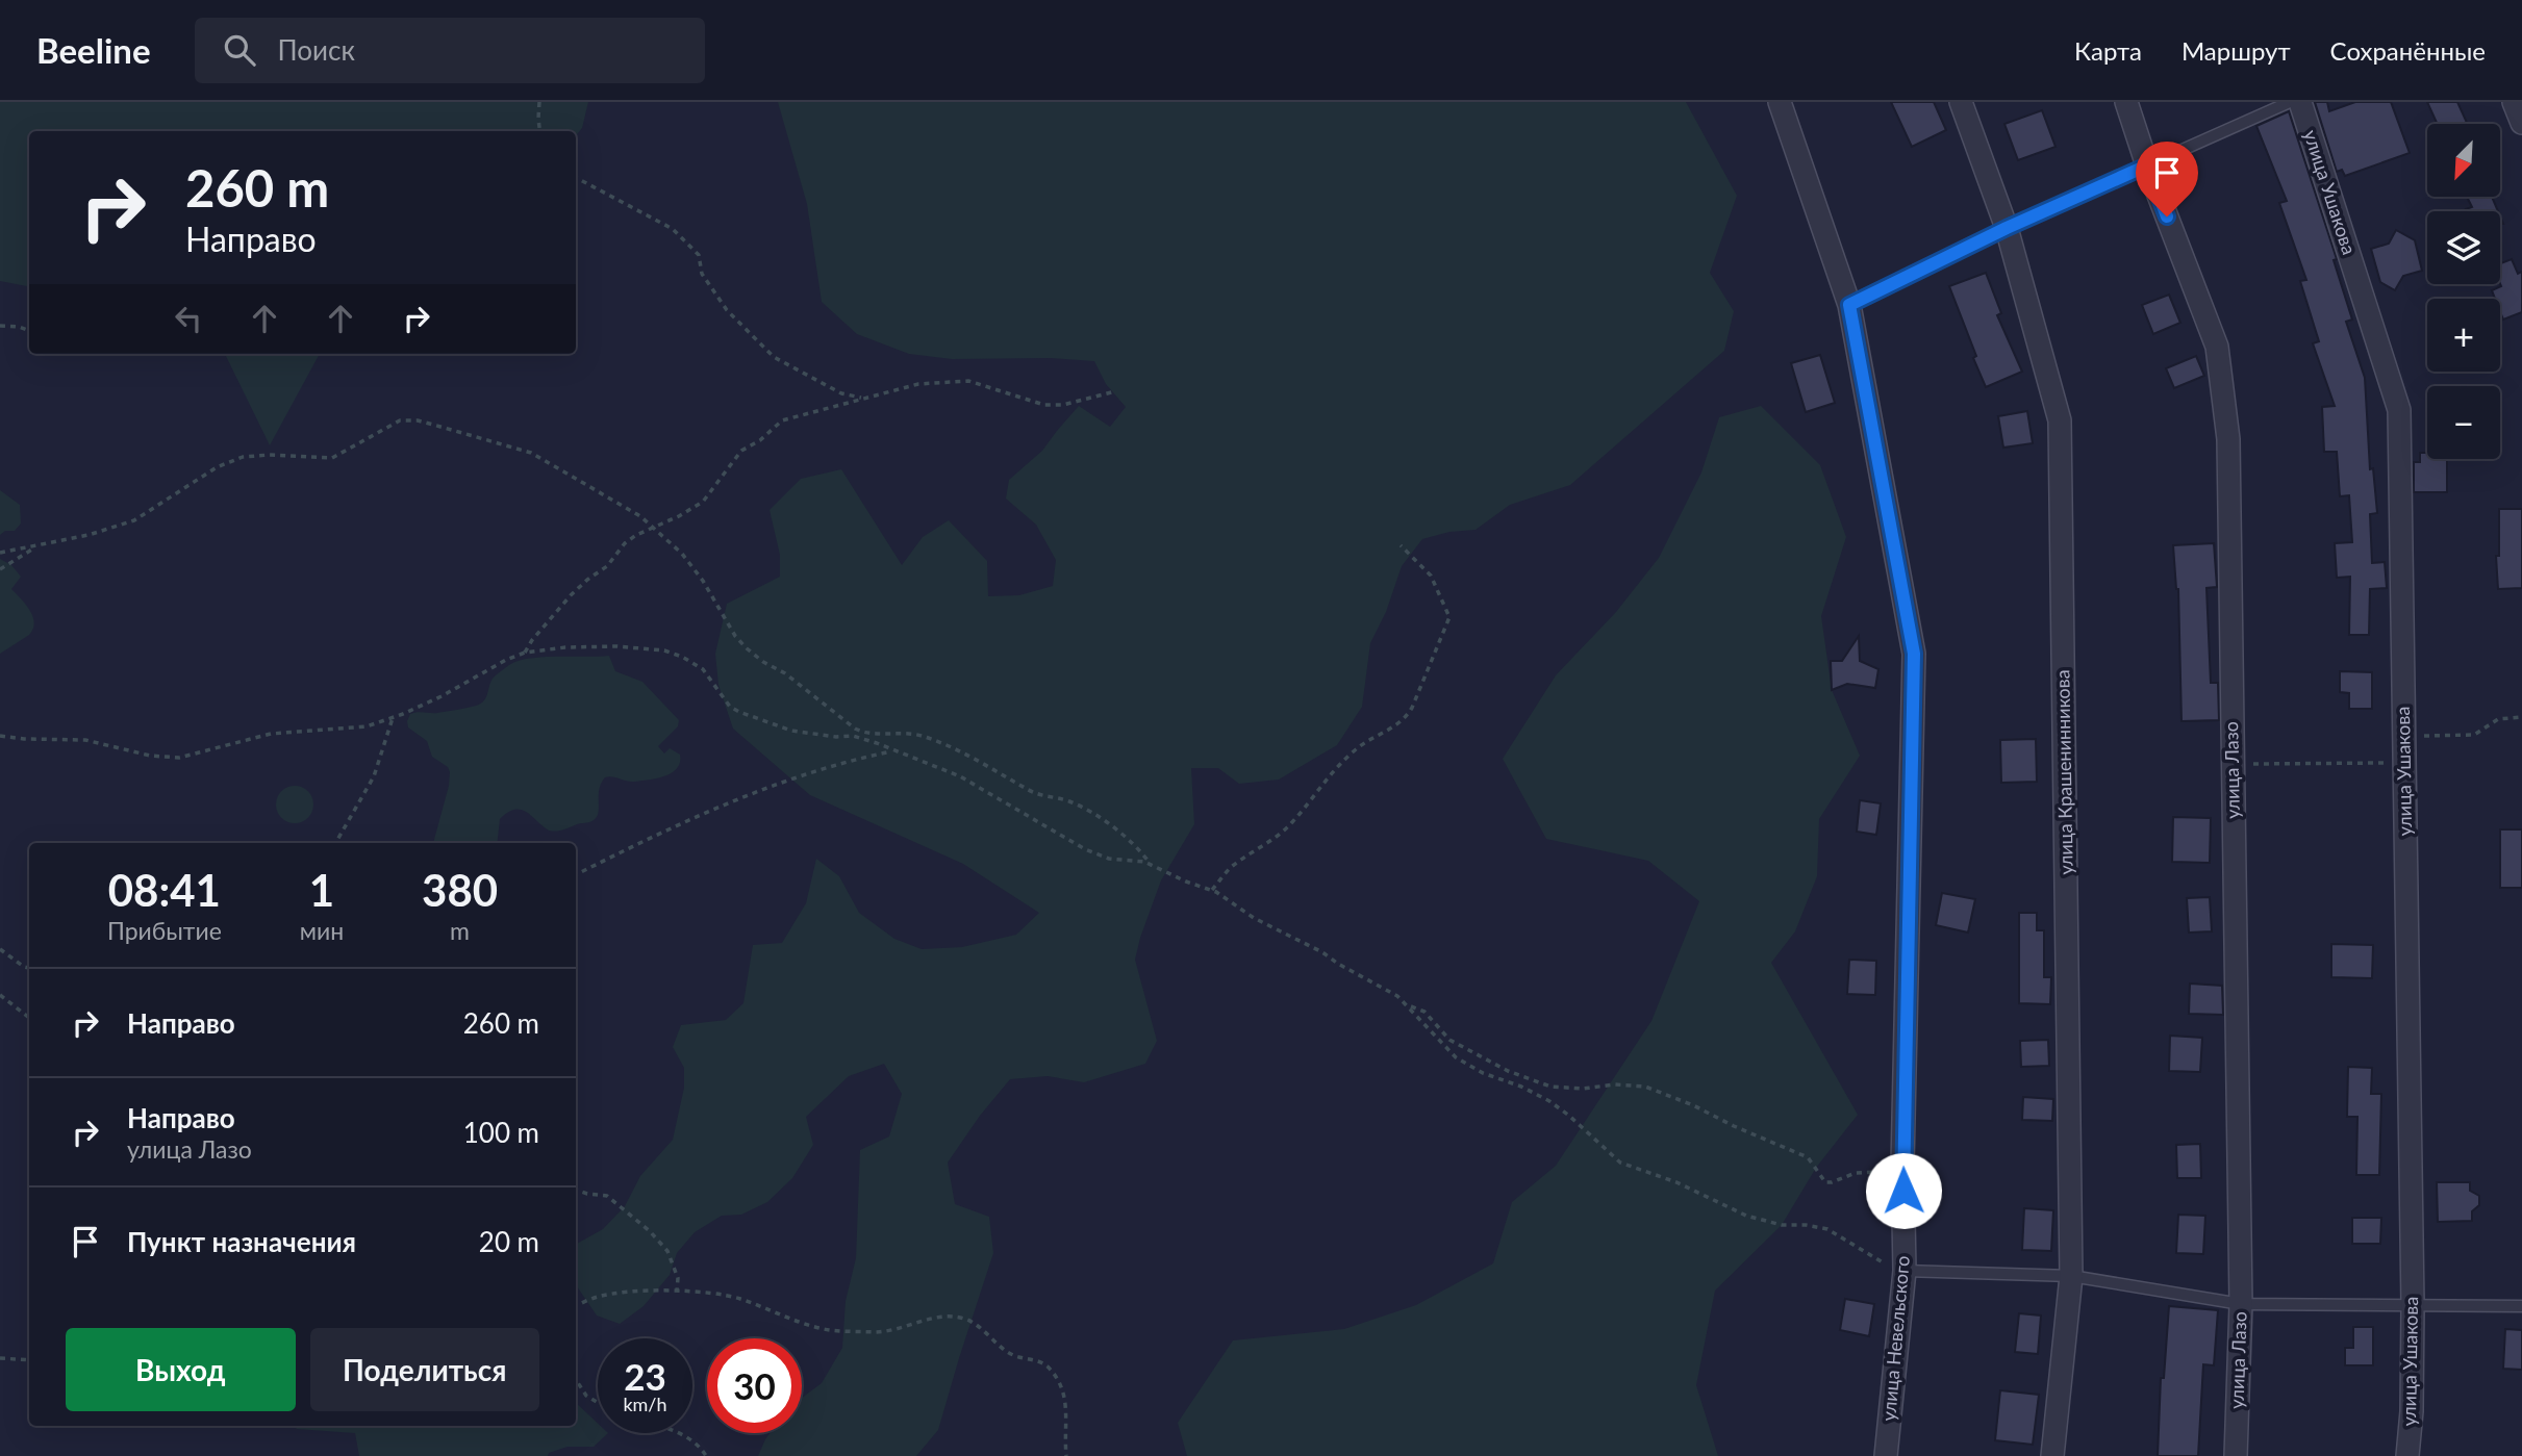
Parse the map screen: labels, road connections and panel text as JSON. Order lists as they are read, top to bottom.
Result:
{
  "streets": {
    "street": [
      "улица Ушакова",
      "улица Лазо",
      "улица Крашенинникова",
      "улица Невельского"
    ]
  },
  "north": "bottom left",
  "page": {
    "header": "Beeline",
    "search": "Поиск",
    "nav": ["Карта", "Маршрут", "Сохранённые"],
    "map_buttons": ["+", "−"],
    "turn": ["260 m", "Направо"],
    "eta": [
      "08:41",
      "Прибытие",
      "1",
      "мин",
      "380",
      "m"
    ],
    "list": [
      {
        "name": "Направо",
        "value": "260 m"
      },
      {
        "name": "Направо",
        "note": "улица Лазо",
        "value": "100 m"
      },
      {
        "name": "Пункт назначения",
        "value": "20 m"
      }
    ],
    "buttons": ["Выход", "Поделиться"],
    "speed": "23 km/h",
    "limit": "30"
  }
}
